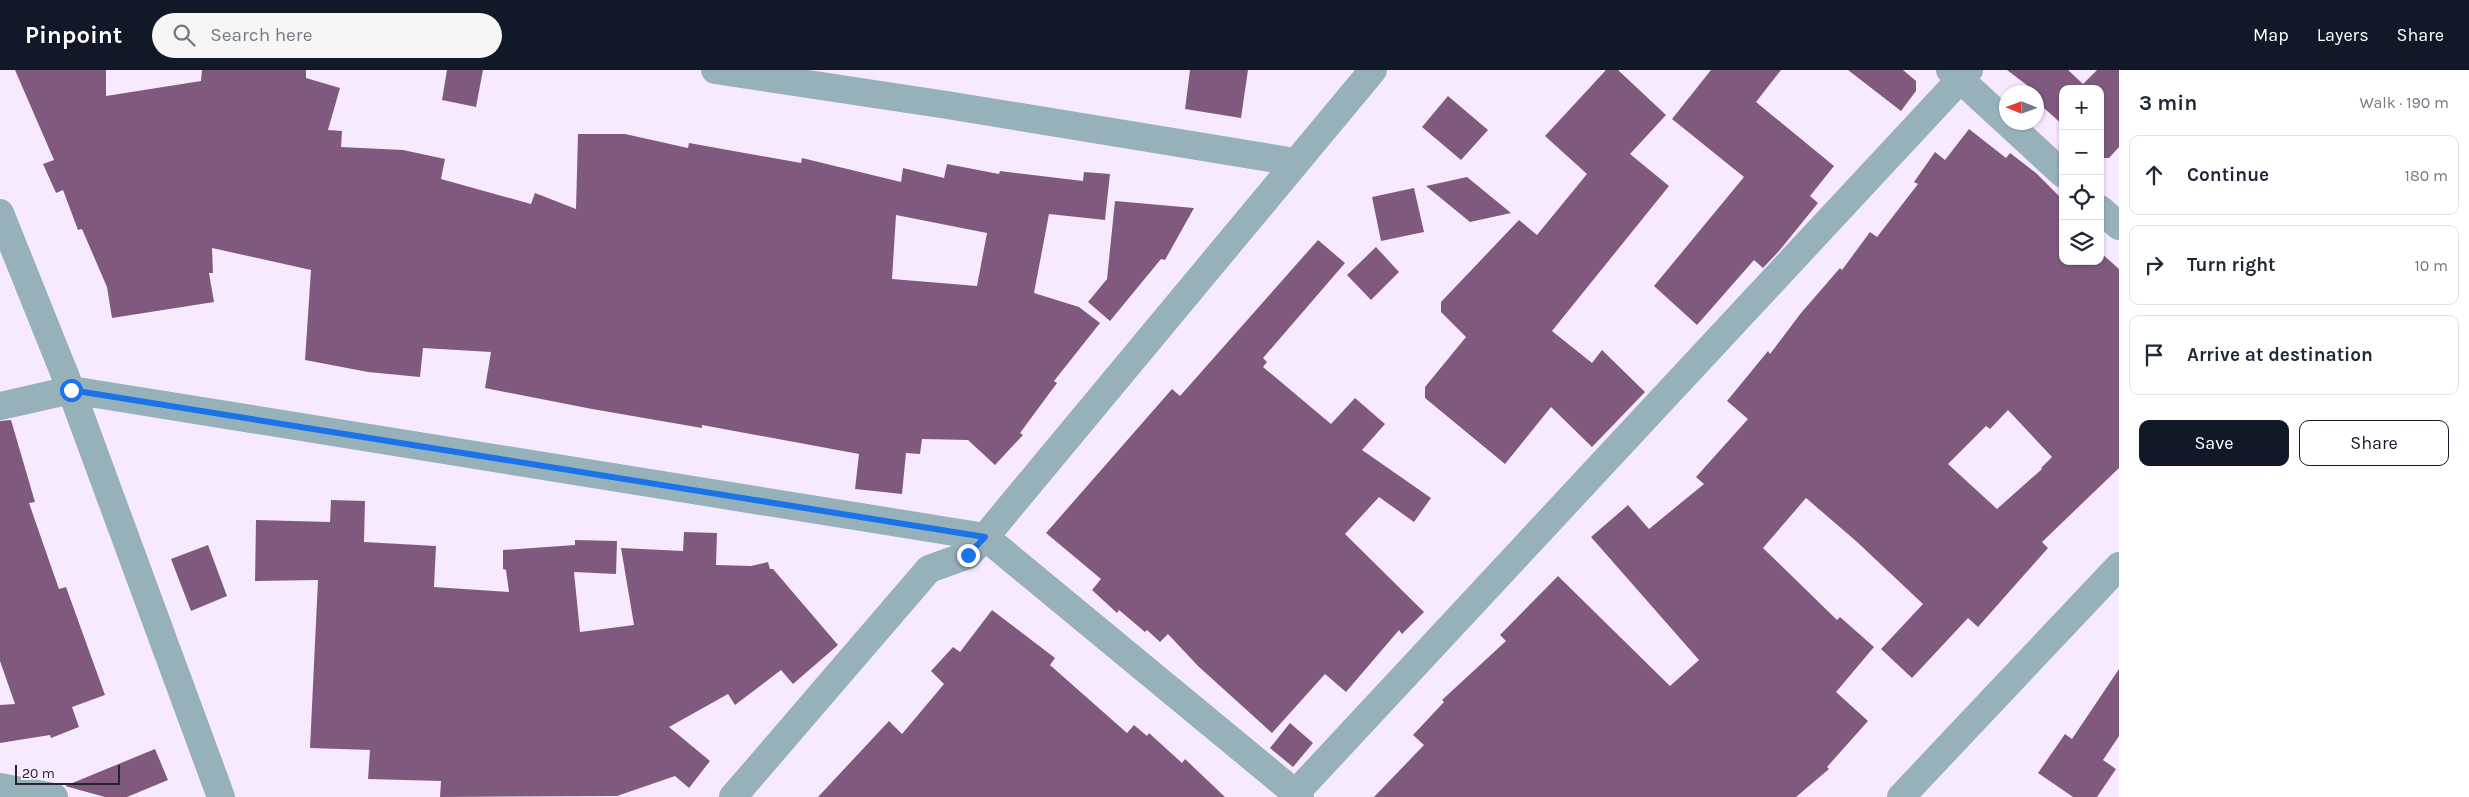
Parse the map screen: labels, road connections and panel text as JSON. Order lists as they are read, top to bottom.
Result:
{
  "scale_bar": "20 m",
  "north": "left",
  "page": {
    "header": "Pinpoint",
    "search": "Search here",
    "nav": ["Map", "Layers", "Share"],
    "heading": ["3 min", "Walk · 190 m"],
    "map_buttons": ["+", "−"],
    "list": [
      ["Continue", "180 m"],
      ["Turn right", "10 m"],
      "Arrive at destination"
    ],
    "buttons": ["Save", "Share"],
    "scale": "20 m"
  }
}
